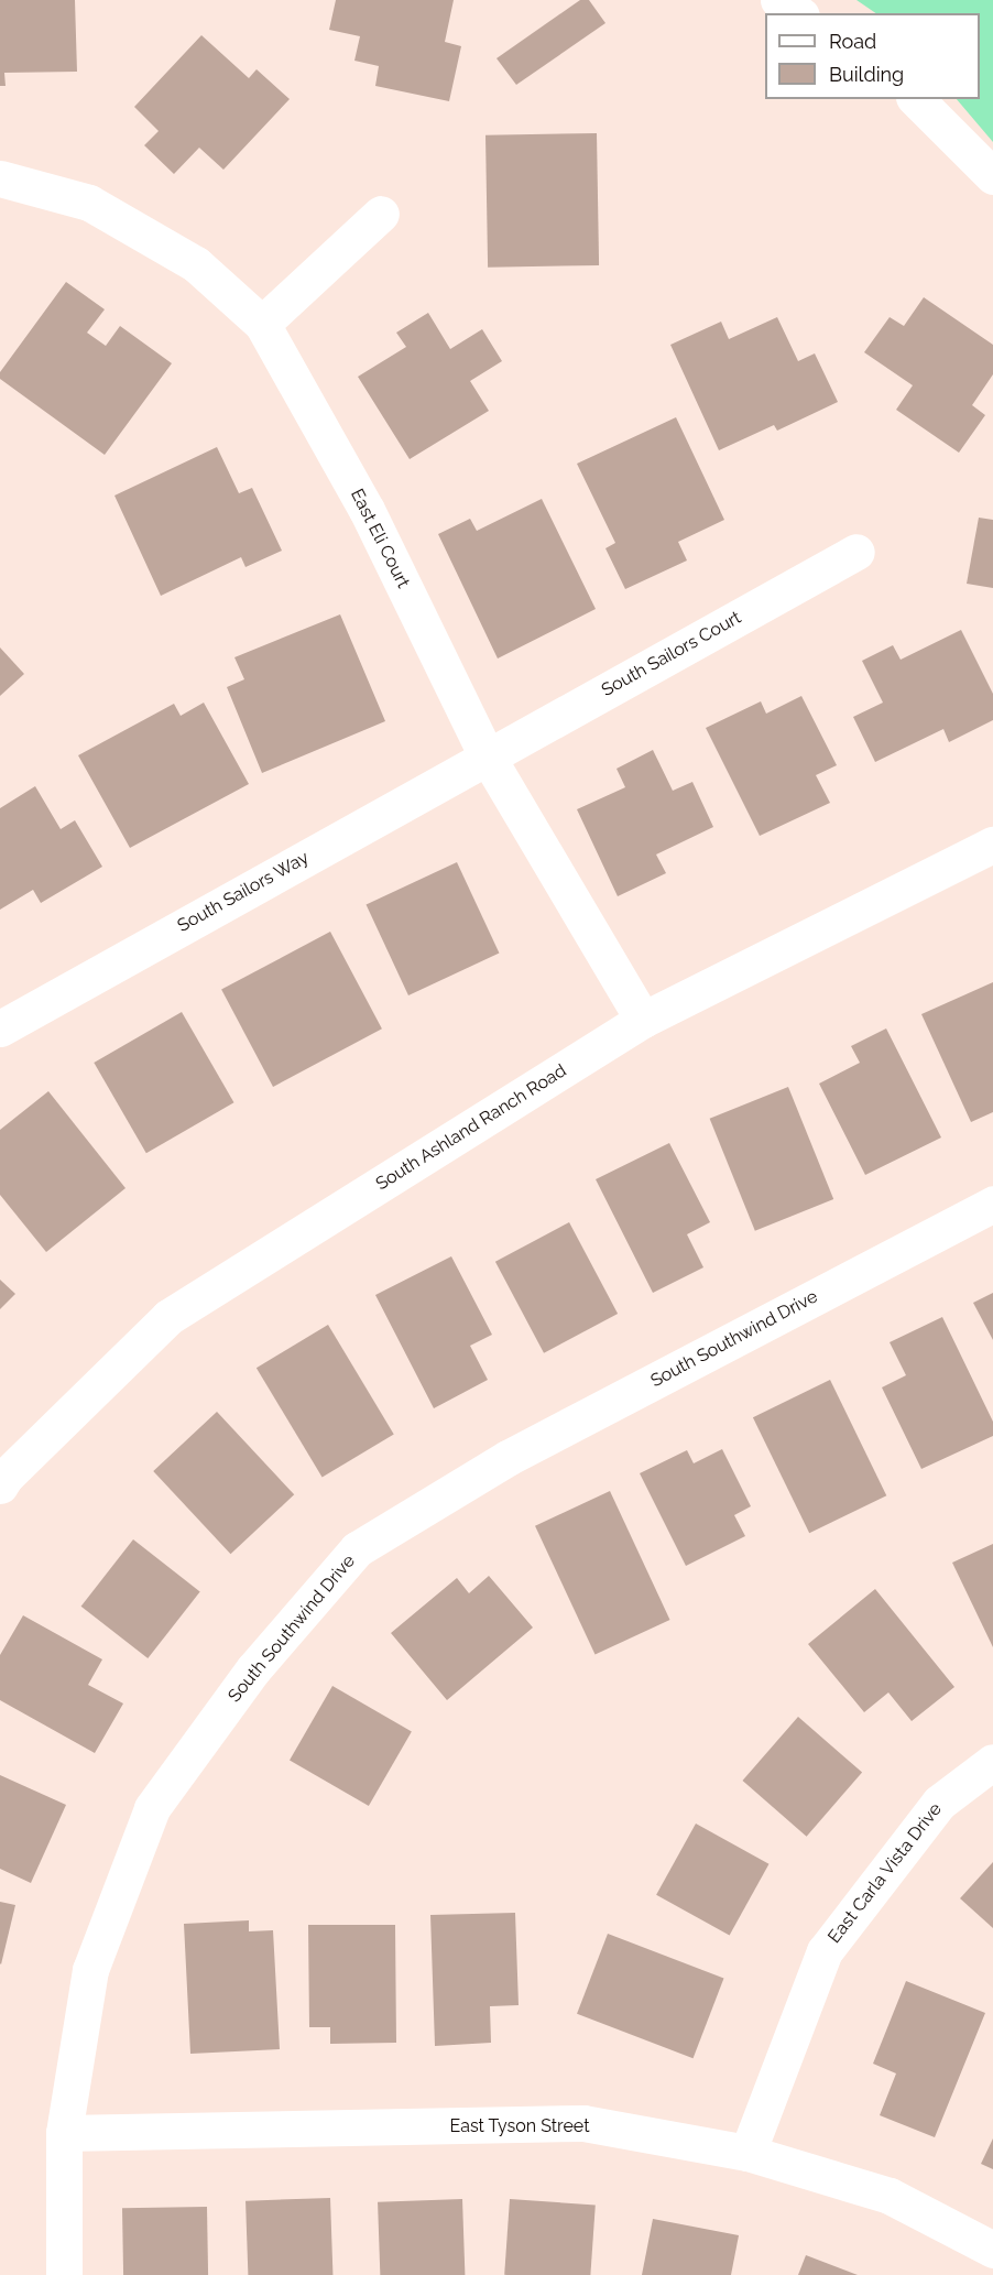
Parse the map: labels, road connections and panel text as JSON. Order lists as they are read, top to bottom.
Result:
{
  "streets": {
    "street": [
      "East Eli Court",
      "South Sailors Court",
      "South Sailors Way",
      "South Ashland Ranch Road",
      "South Southwind Drive",
      "East Carla Vista Drive",
      "East Tyson Street"
    ]
  },
  "crossings": [
    ["East Eli Court", "South Sailors Court"],
    ["East Eli Court", "South Sailors Way"],
    ["East Eli Court", "South Ashland Ranch Road"],
    ["South Sailors Court", "South Sailors Way"],
    ["South Southwind Drive", "East Tyson Street"],
    ["East Carla Vista Drive", "East Tyson Street"]
  ],
  "legend": ["Road", "Building"]
}
